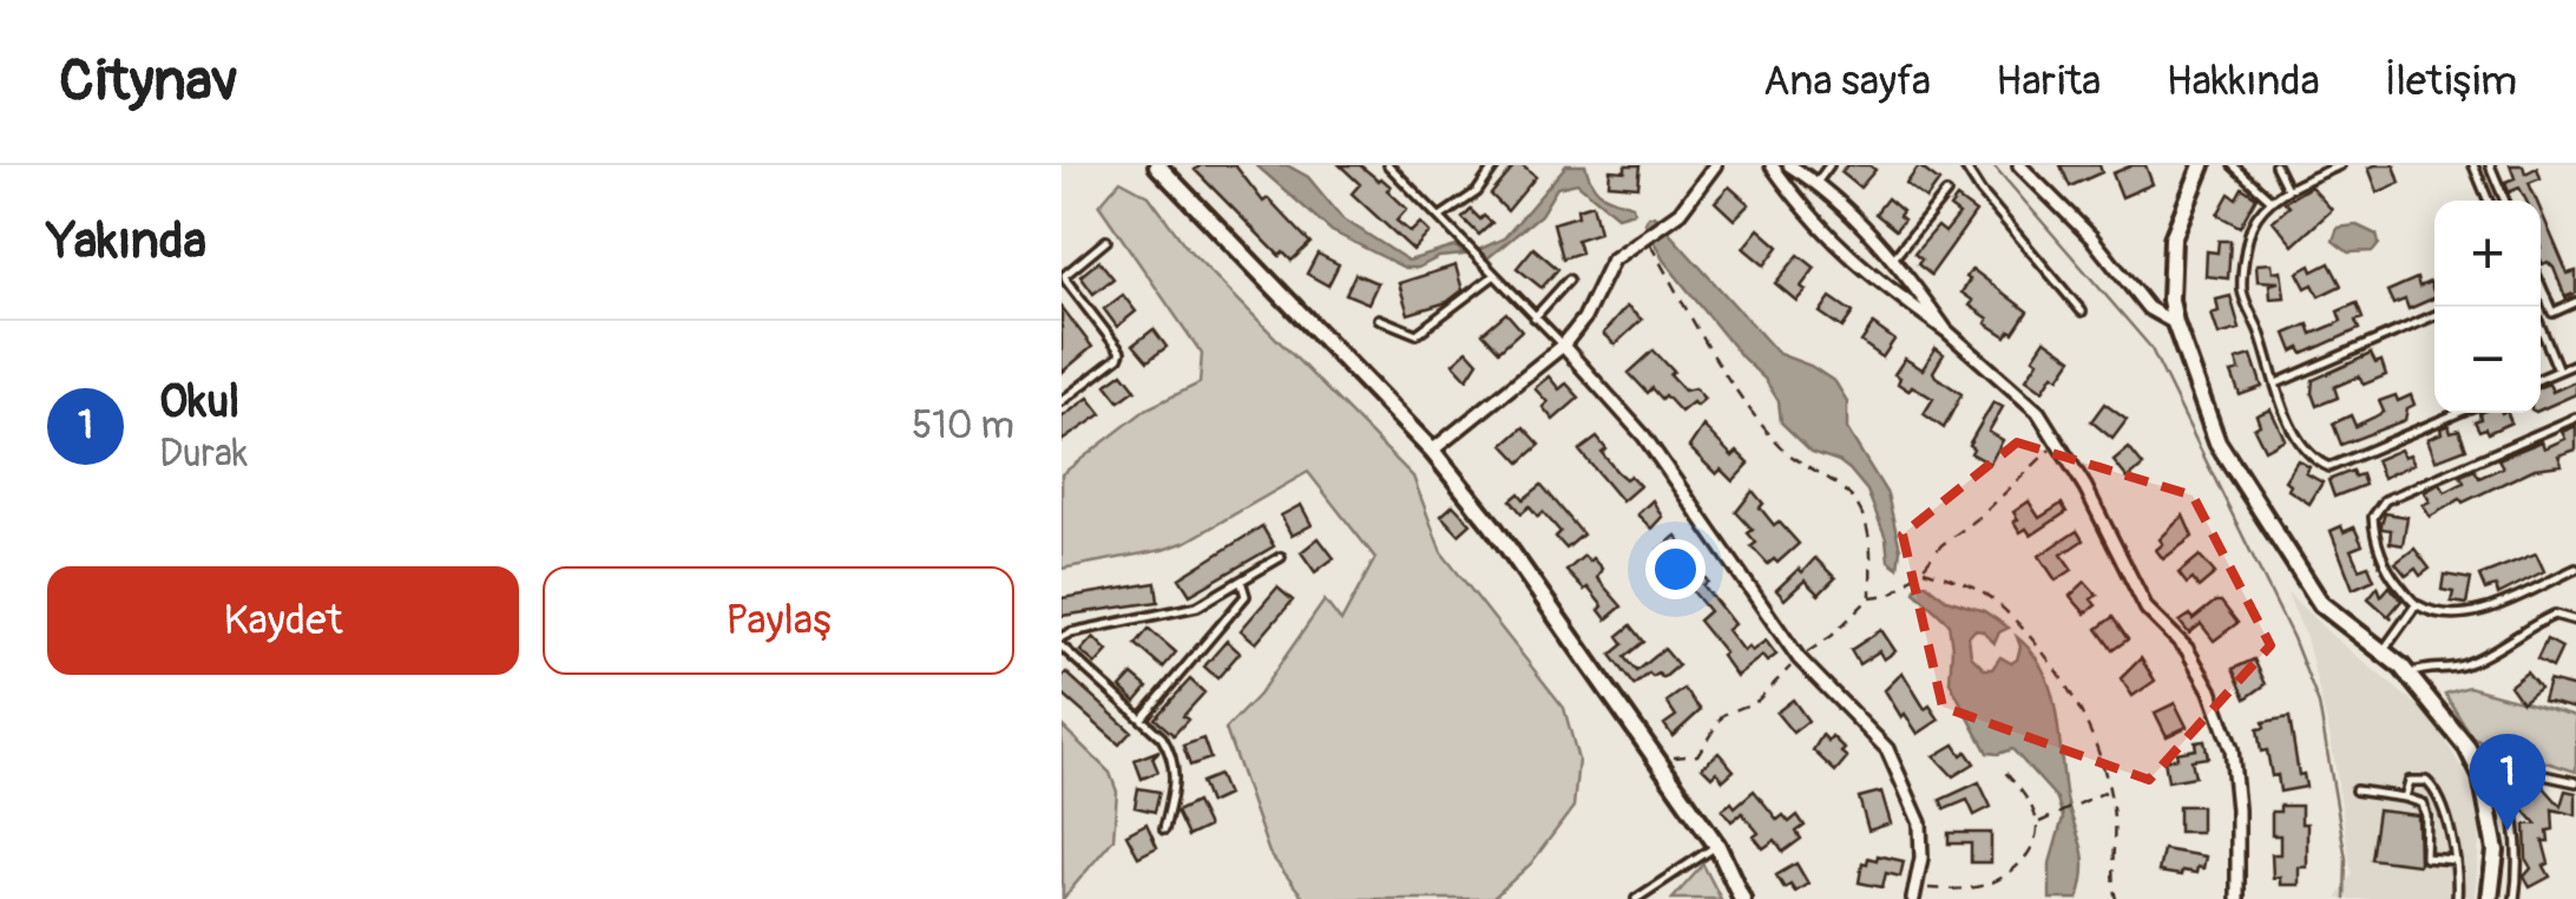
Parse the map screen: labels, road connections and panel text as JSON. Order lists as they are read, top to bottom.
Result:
{
  "page": {
    "header": "Citynav",
    "nav": [
      "Ana sayfa",
      "Harita",
      "Hakkında",
      "İletişim"
    ],
    "heading": "Yakında",
    "map_buttons": ["+", "−"],
    "list": [
      {
        "mark": "1",
        "name": "Okul",
        "note": "Durak",
        "value": "510 m"
      }
    ],
    "buttons": ["Kaydet", "Paylaş"],
    "pins": "1"
  }
}
